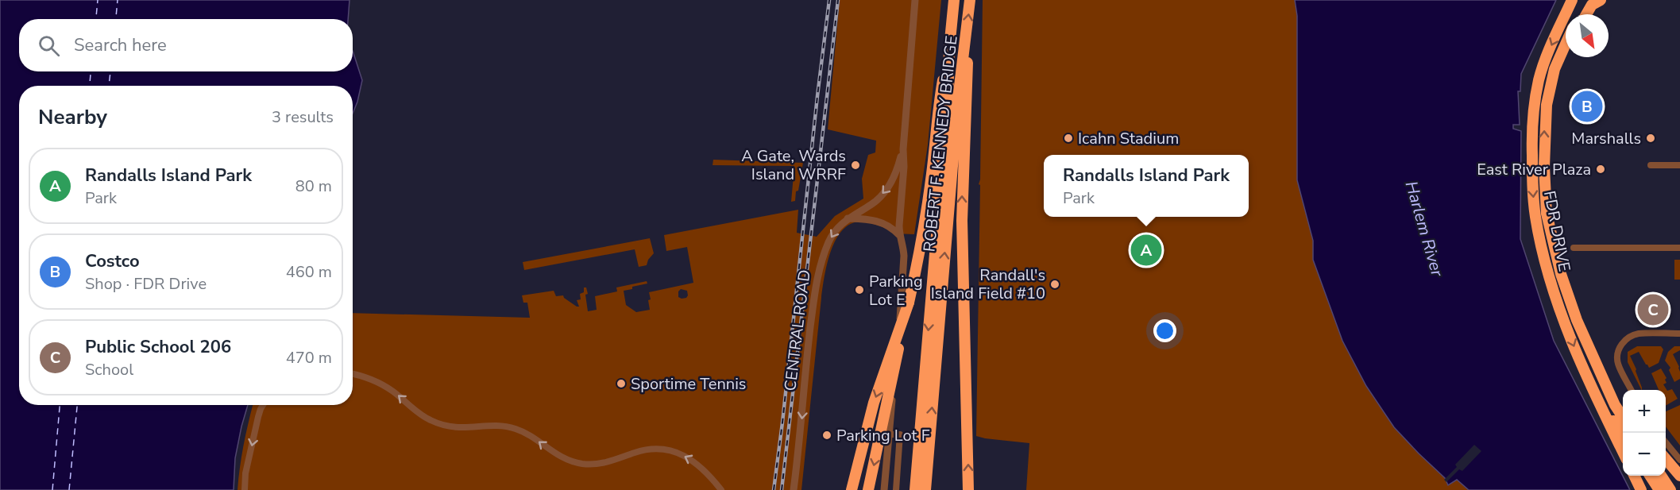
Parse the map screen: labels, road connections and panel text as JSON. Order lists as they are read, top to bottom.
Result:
{
  "streets": {
    "highway": ["ROBERT F. KENNEDY BRIDGE", "FDR DRIVE"],
    "street": ["CENTRAL ROAD"]
  },
  "one_way": ["CENTRAL ROAD"],
  "water": ["Harlem River"],
  "places": [
    "Icahn Stadium",
    "Marshalls",
    "A Gate, Wards Island WRRF",
    "East River Plaza",
    "Randall's Island Field #10",
    "Parking Lot E",
    "Sportime Tennis",
    "Parking Lot F"
  ],
  "north": "bottom right",
  "page": {
    "search": "Search here",
    "heading": ["Nearby", "3 results"],
    "pins": ["B", "A", "C"],
    "list": [
      {
        "mark": "A",
        "name": "Randalls Island Park",
        "note": "Park",
        "value": "80 m"
      },
      {
        "mark": "B",
        "name": "Costco",
        "note": "Shop · FDR Drive",
        "value": "460 m"
      },
      {
        "mark": "C",
        "name": "Public School 206",
        "note": "School",
        "value": "470 m"
      }
    ],
    "popup": ["Randalls Island Park", "Park"],
    "map_buttons": ["+", "−"]
  }
}
